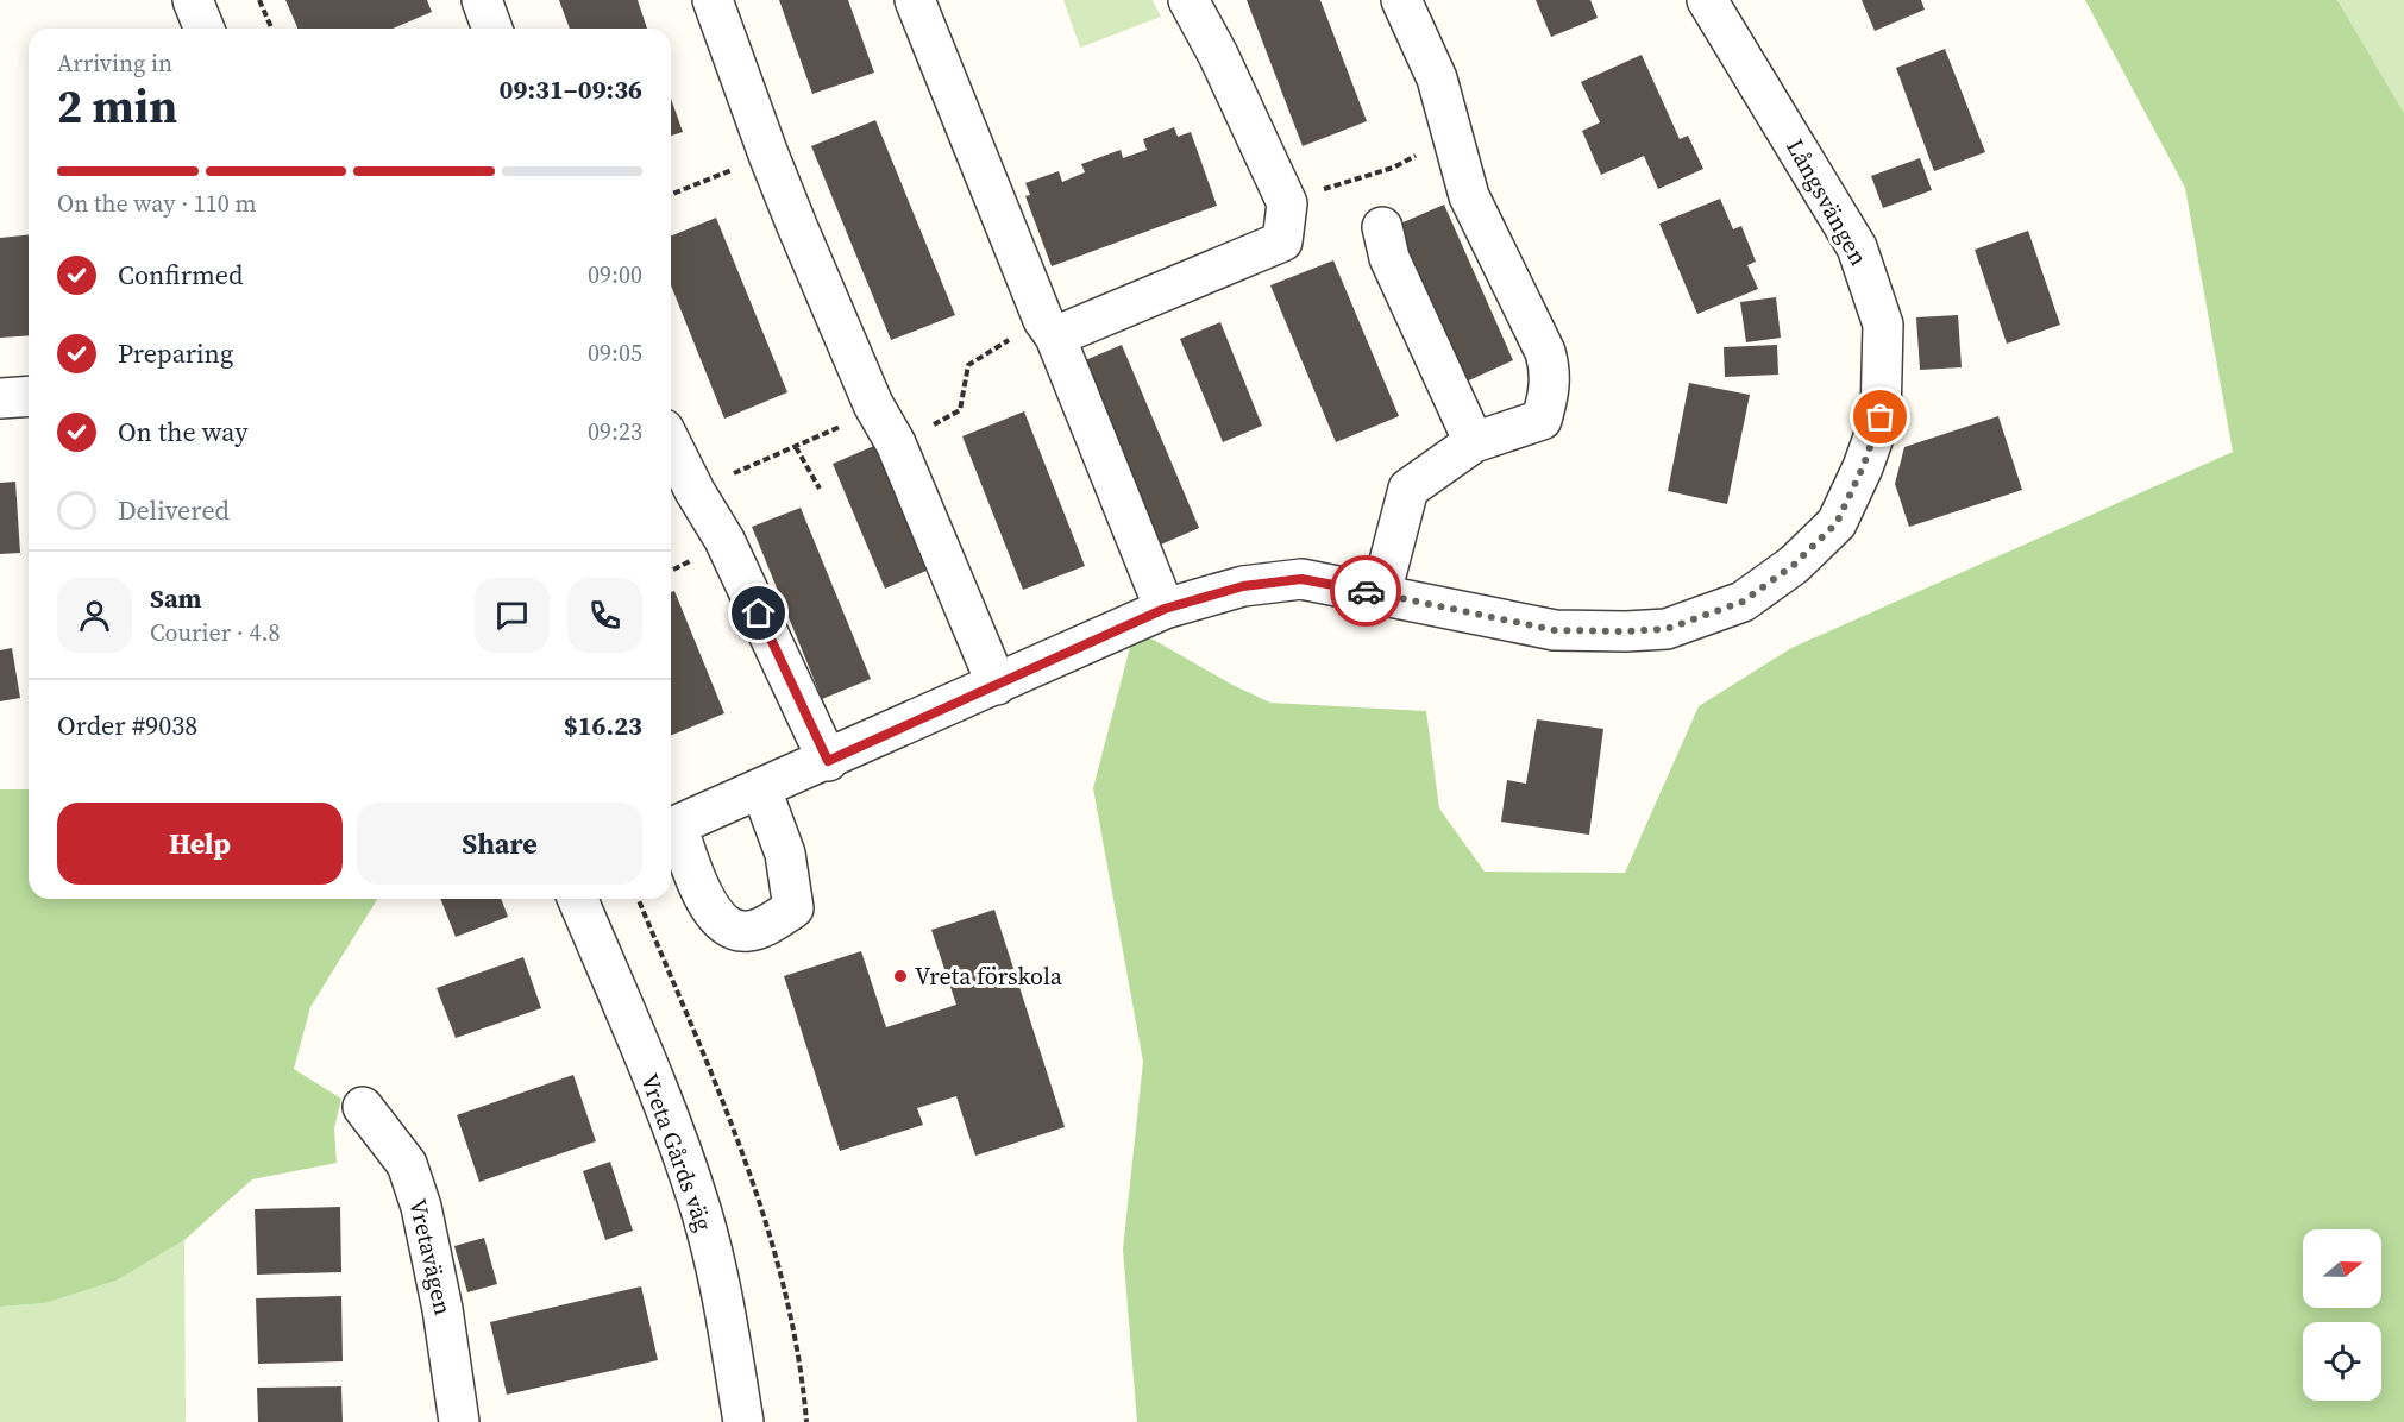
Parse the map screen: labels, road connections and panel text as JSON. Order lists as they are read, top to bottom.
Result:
{
  "streets": {
    "street": ["Långsvängen", "Vreta Gårds väg", "Vretavägen"]
  },
  "places": ["Vreta förskola"],
  "north": "right",
  "page": {
    "heading": ["2 min", "Arriving in", "09:31–09:36"],
    "panel": [
      "Sam",
      "Courier · 4.8",
      "Order #9038",
      "$16.23"
    ],
    "bar": "On the way · 110 m",
    "list": [
      ["Confirmed", "09:00"],
      ["Preparing", "09:05"],
      ["On the way", "09:23"],
      "Delivered"
    ],
    "buttons": ["Help", "Share"]
  }
}
